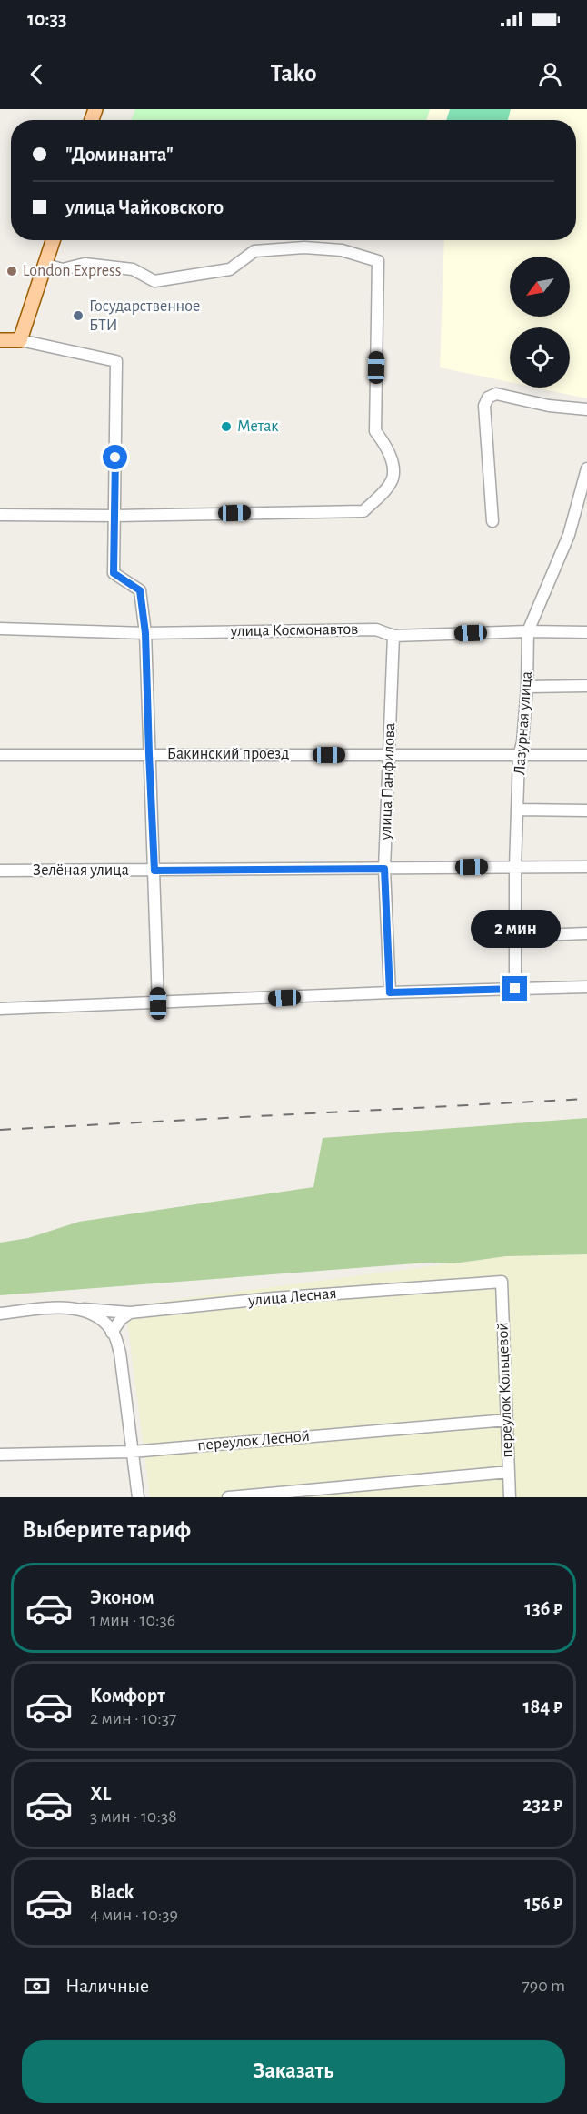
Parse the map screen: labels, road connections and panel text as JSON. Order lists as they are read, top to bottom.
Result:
{
  "streets": {
    "street": [
      "улица Космонавтов",
      "Лазурная улица",
      "Бакинский проезд",
      "улица Панфилова",
      "Зелёная улица",
      "улица Лесная",
      "переулок Кольцевой",
      "переулок Лесной"
    ]
  },
  "crossings": [
    ["улица Космонавтов", "Лазурная улица"],
    ["улица Космонавтов", "улица Панфилова"],
    ["Лазурная улица", "Бакинский проезд"],
    ["Лазурная улица", "Зелёная улица"],
    ["Бакинский проезд", "улица Панфилова"],
    ["улица Панфилова", "Зелёная улица"],
    ["улица Лесная", "переулок Кольцевой"],
    ["переулок Кольцевой", "переулок Лесной"]
  ],
  "places": ["London Express", "Государственное БТИ", "Метак"],
  "north": "bottom left",
  "page": {
    "status": "10:33",
    "header": "Tako",
    "banner": ["\"Доминанта\"", "улица Чайковского"],
    "bubble": "2 мин",
    "heading": "Выберите тариф",
    "list": [
      {
        "name": "Эконом",
        "note": "1 мин · 10:36",
        "value": "136 ₽"
      },
      {
        "name": "Комфорт",
        "note": "2 мин · 10:37",
        "value": "184 ₽"
      },
      {
        "name": "XL",
        "note": "3 мин · 10:38",
        "value": "232 ₽"
      },
      {
        "name": "Black",
        "note": "4 мин · 10:39",
        "value": "156 ₽"
      }
    ],
    "pay": ["Наличные", "790 m"],
    "buttons": "Заказать"
  }
}
